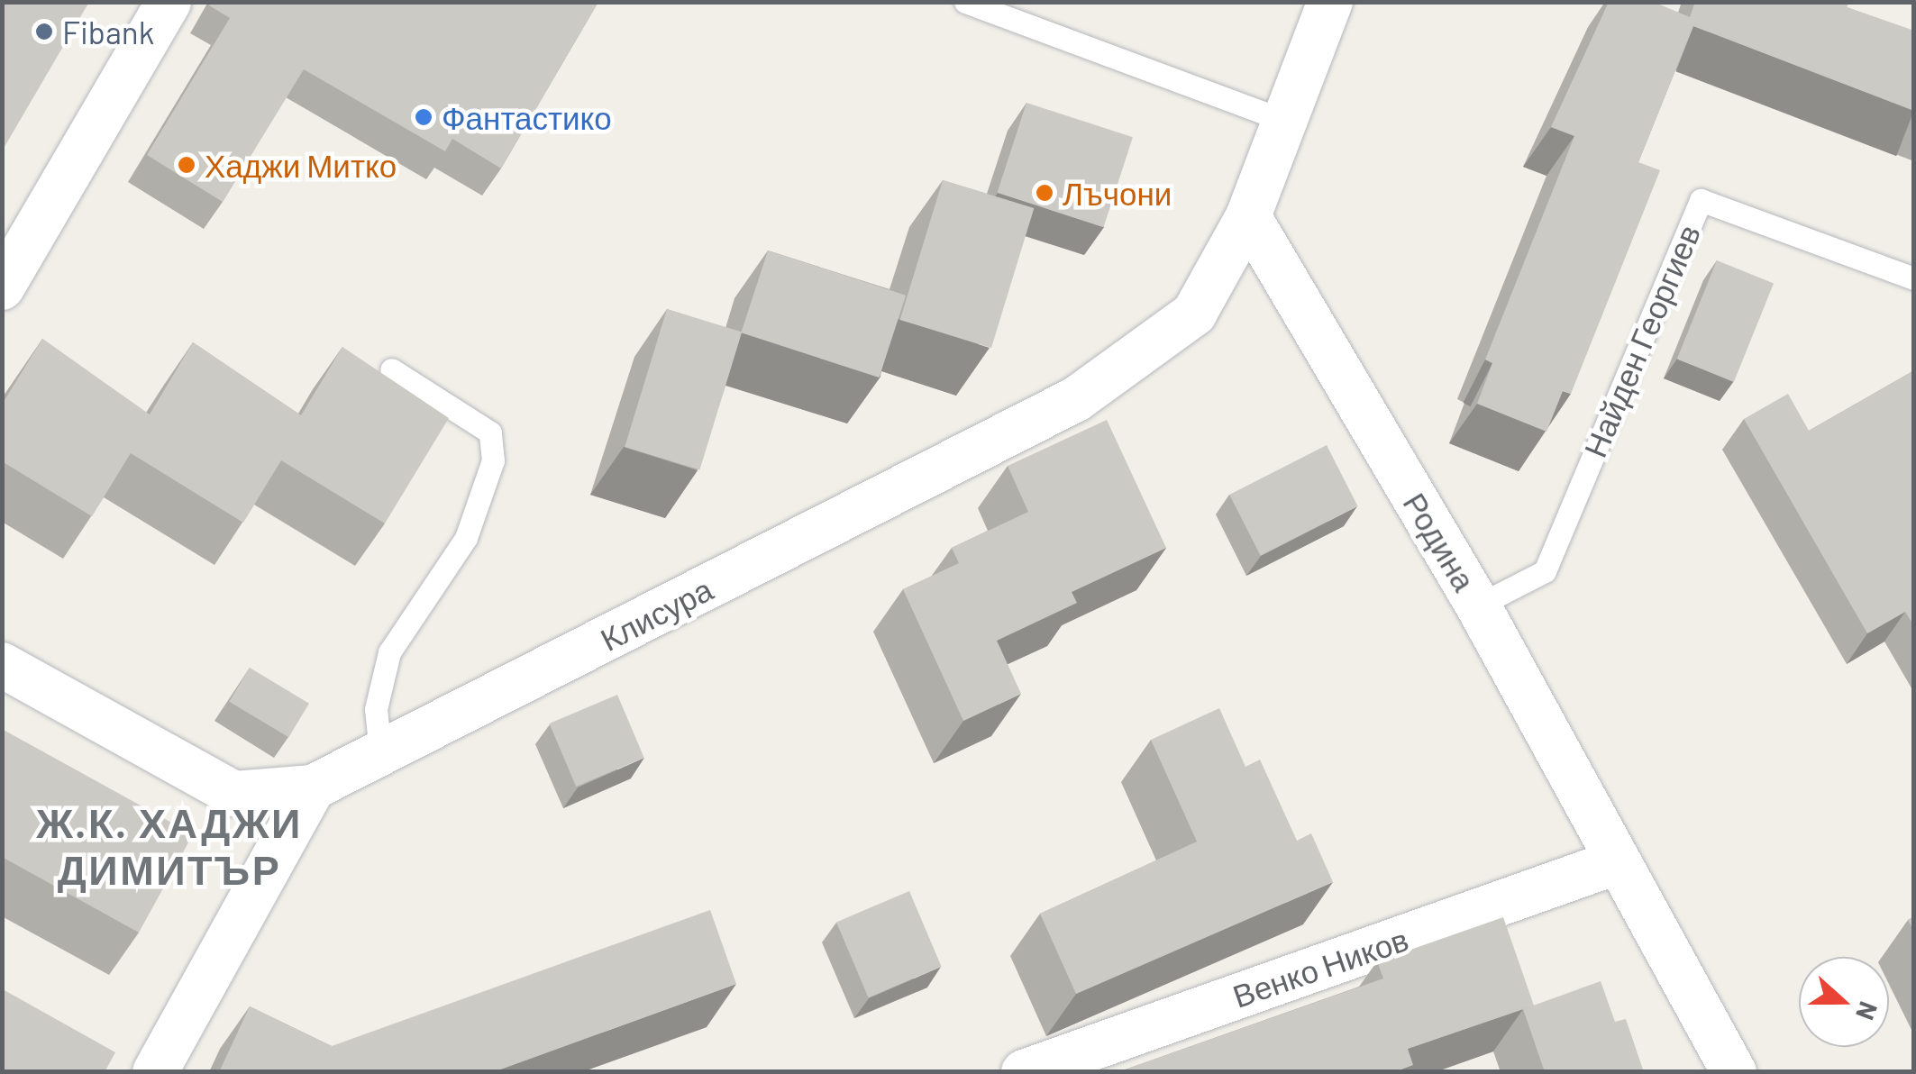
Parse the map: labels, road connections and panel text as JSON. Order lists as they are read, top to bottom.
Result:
{
  "streets": {
    "street": ["Родина", "Клисура", "Венко Ников"],
    "lane": ["Найден Георгиев"]
  },
  "crossings": [
    ["Найден Георгиев", "Родина"],
    ["Родина", "Клисура"],
    ["Родина", "Венко Ников"]
  ],
  "districts": ["Ж.К. ХАДЖИ ДИМИТЪР"],
  "places": [
    "Fibank",
    "Фантастико",
    "Хаджи Митко",
    "Лъчони"
  ],
  "north": "right"
}
